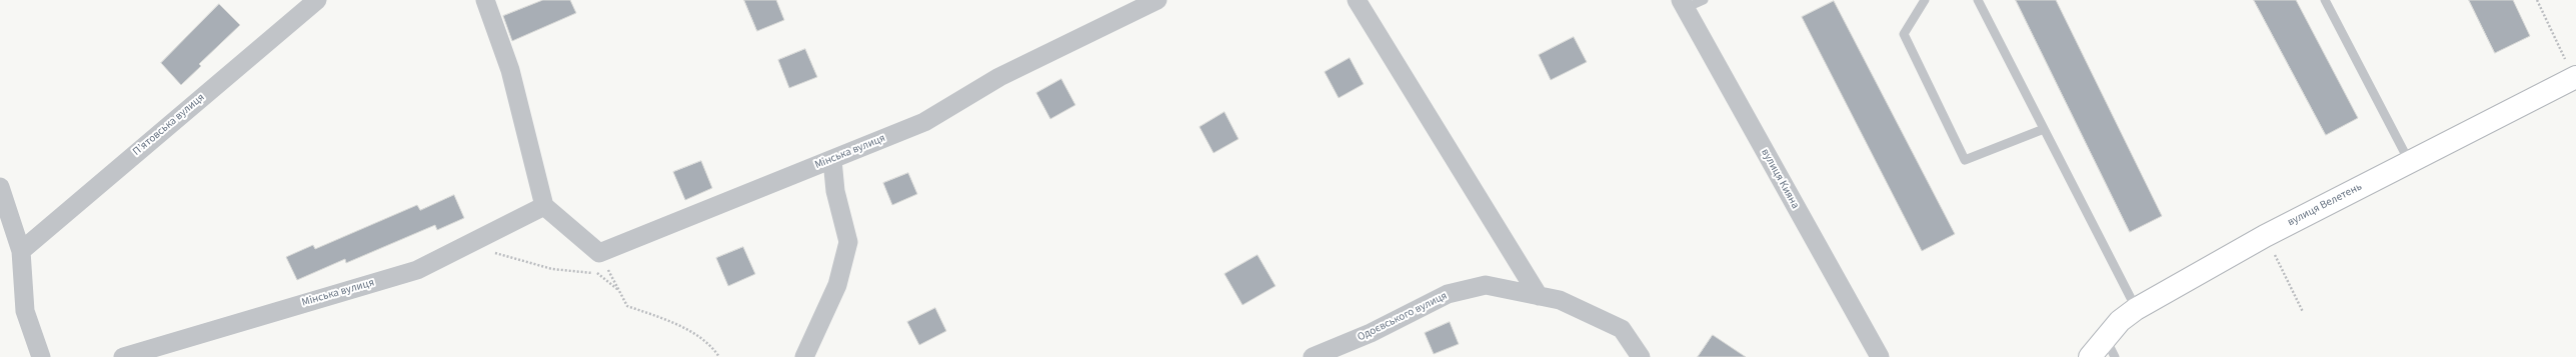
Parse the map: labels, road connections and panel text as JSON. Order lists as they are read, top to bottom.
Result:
{
  "streets": {
    "street": [
      "П’ятовська вулиця",
      "Мінська вулиця",
      "вулиця Кияна",
      "вулиця Велетень",
      "Одоєвського вулиця"
    ]
  }
}
